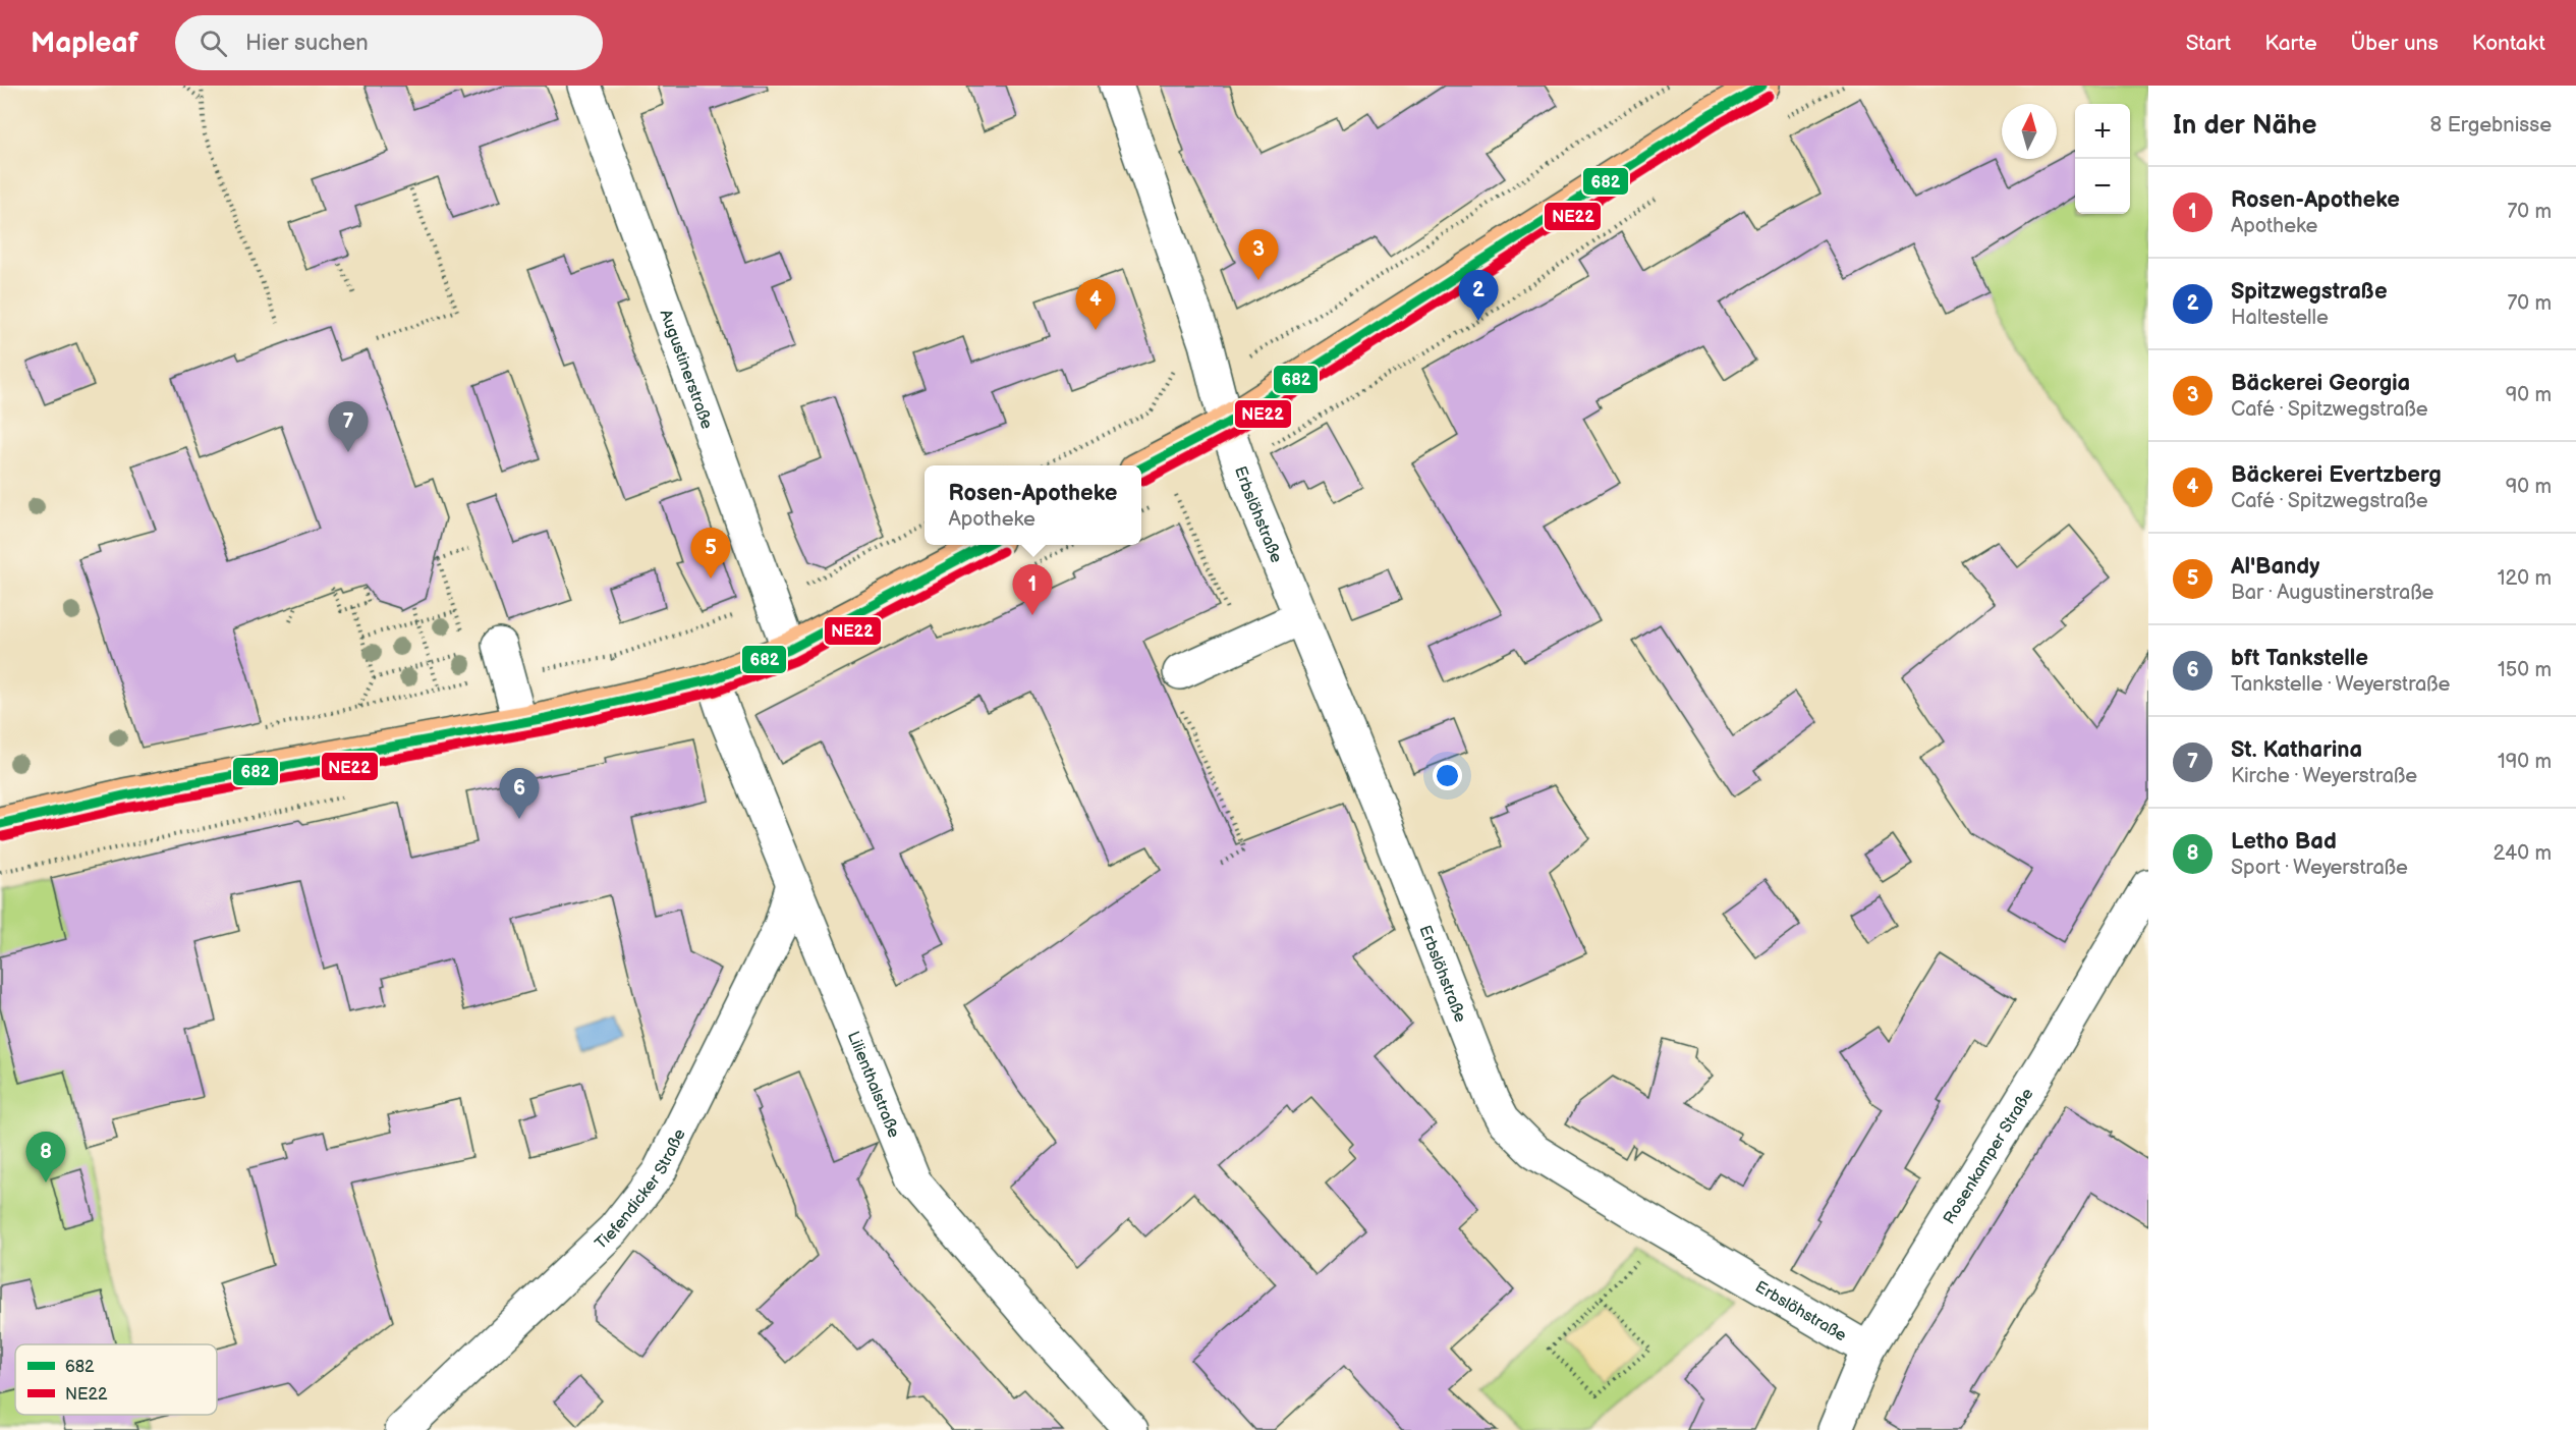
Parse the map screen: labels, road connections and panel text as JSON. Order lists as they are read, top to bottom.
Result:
{
  "streets": {
    "street": [
      "Augustinerstraße",
      "Erbslöhstraße",
      "Lilienthalstraße",
      "Rosenkamper Straße",
      "Tiefendicker Straße"
    ]
  },
  "crossings": [
    ["Erbslöhstraße", "Rosenkamper Straße"],
    ["Lilienthalstraße", "Tiefendicker Straße"]
  ],
  "lines": ["transit line 682", "transit line NE22"],
  "legend": ["682", "NE22"],
  "north": "top",
  "page": {
    "header": "Mapleaf",
    "search": "Hier suchen",
    "nav": [
      "Start",
      "Karte",
      "Über uns",
      "Kontakt"
    ],
    "heading": ["In der Nähe", "8 Ergebnisse"],
    "map_buttons": ["+", "−"],
    "list": [
      {
        "mark": "1",
        "name": "Rosen-Apotheke",
        "note": "Apotheke",
        "value": "70 m"
      },
      {
        "mark": "2",
        "name": "Spitzwegstraße",
        "note": "Haltestelle",
        "value": "70 m"
      },
      {
        "mark": "3",
        "name": "Bäckerei Georgia",
        "note": "Café · Spitzwegstraße",
        "value": "90 m"
      },
      {
        "mark": "4",
        "name": "Bäckerei Evertzberg",
        "note": "Café · Spitzwegstraße",
        "value": "90 m"
      },
      {
        "mark": "5",
        "name": "Al'Bandy",
        "note": "Bar · Augustinerstraße",
        "value": "120 m"
      },
      {
        "mark": "6",
        "name": "bft Tankstelle",
        "note": "Tankstelle · Weyerstraße",
        "value": "150 m"
      },
      {
        "mark": "7",
        "name": "St. Katharina",
        "note": "Kirche · Weyerstraße",
        "value": "190 m"
      },
      {
        "mark": "8",
        "name": "Letho Bad",
        "note": "Sport · Weyerstraße",
        "value": "240 m"
      }
    ],
    "pins": [
      "3",
      "2",
      "4",
      "7",
      "5",
      "1",
      "6",
      "8"
    ],
    "popup": ["Rosen-Apotheke", "Apotheke"]
  }
}
